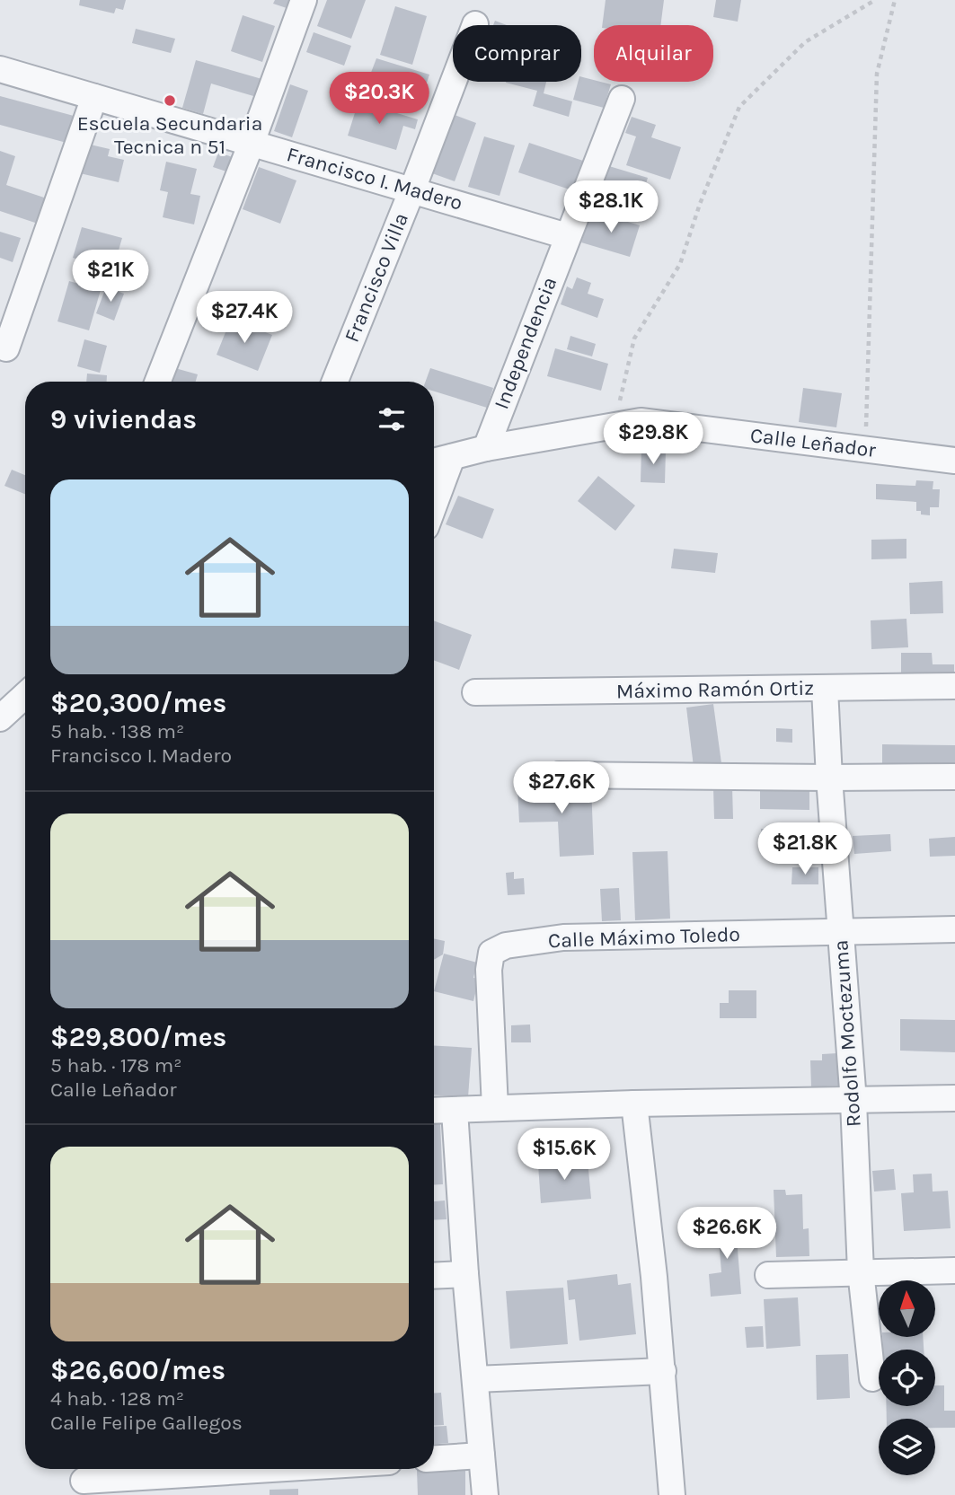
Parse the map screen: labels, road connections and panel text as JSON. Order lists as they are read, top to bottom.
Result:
{
  "streets": {
    "street": [
      "Francisco I. Madero",
      "Francisco Villa",
      "Independencia",
      "Calle Leñador",
      "Máximo Ramón Ortiz",
      "Calle Máximo Toledo",
      "Rodolfo Moctezuma"
    ]
  },
  "crossings": [
    ["Francisco I. Madero", "Francisco Villa"],
    ["Francisco I. Madero", "Independencia"],
    ["Independencia", "Calle Leñador"],
    ["Máximo Ramón Ortiz", "Rodolfo Moctezuma"],
    ["Calle Máximo Toledo", "Rodolfo Moctezuma"]
  ],
  "places": ["Escuela Secundaria Tecnica n 51"],
  "north": "top",
  "page": {
    "chip": ["Comprar", "Alquilar"],
    "price": [
      "$20.3K",
      "$28.1K",
      "$21K",
      "$27.4K",
      "$29.8K",
      "$27.6K",
      "$21.8K",
      "$15.6K",
      "$26.6K"
    ],
    "heading": "9 viviendas",
    "list": [
      {
        "name": "$20,300/mes",
        "note": "5 hab. · 138 m² · Francisco I. Madero"
      },
      {
        "name": "$29,800/mes",
        "note": "5 hab. · 178 m² · Calle Leñador"
      },
      {
        "name": "$26,600/mes",
        "note": "4 hab. · 128 m² · Calle Felipe Gallegos"
      }
    ]
  }
}
